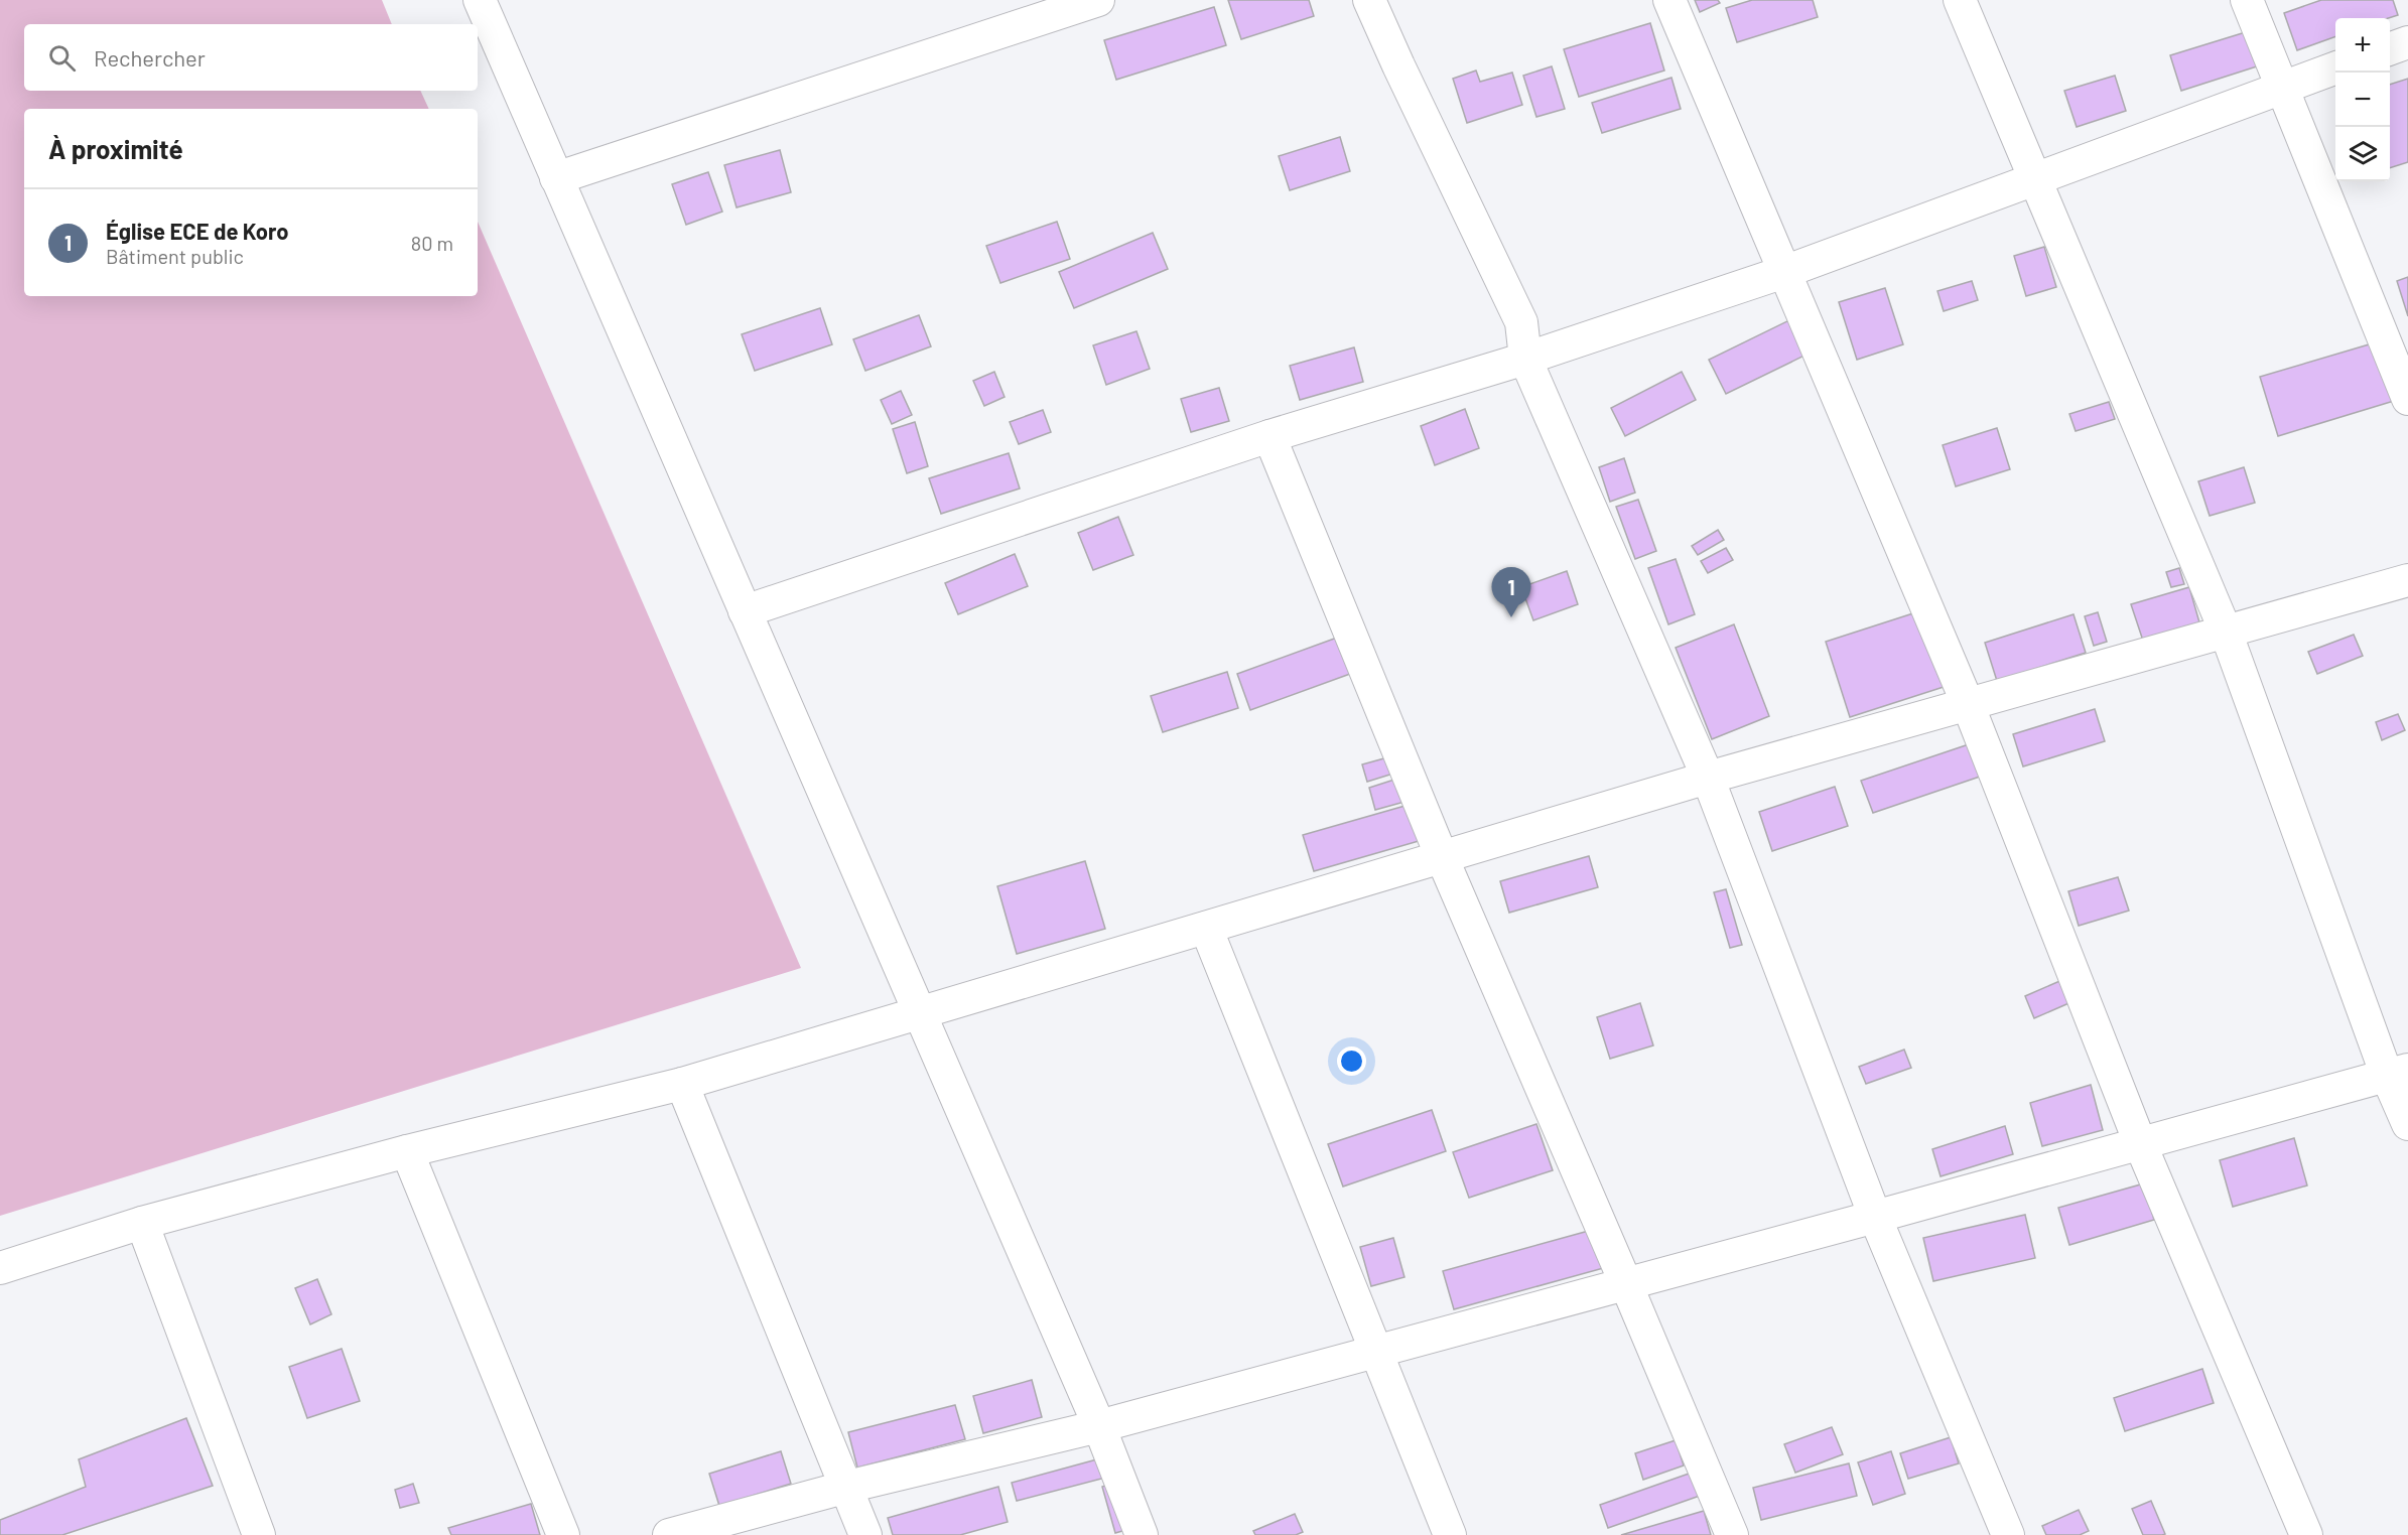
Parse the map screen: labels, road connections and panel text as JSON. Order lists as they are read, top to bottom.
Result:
{
  "page": {
    "map_buttons": ["+", "−"],
    "search": "Rechercher",
    "heading": "À proximité",
    "list": [
      {
        "mark": "1",
        "name": "Église ECE de Koro",
        "note": "Bâtiment public",
        "value": "80 m"
      }
    ],
    "pins": "1"
  }
}
